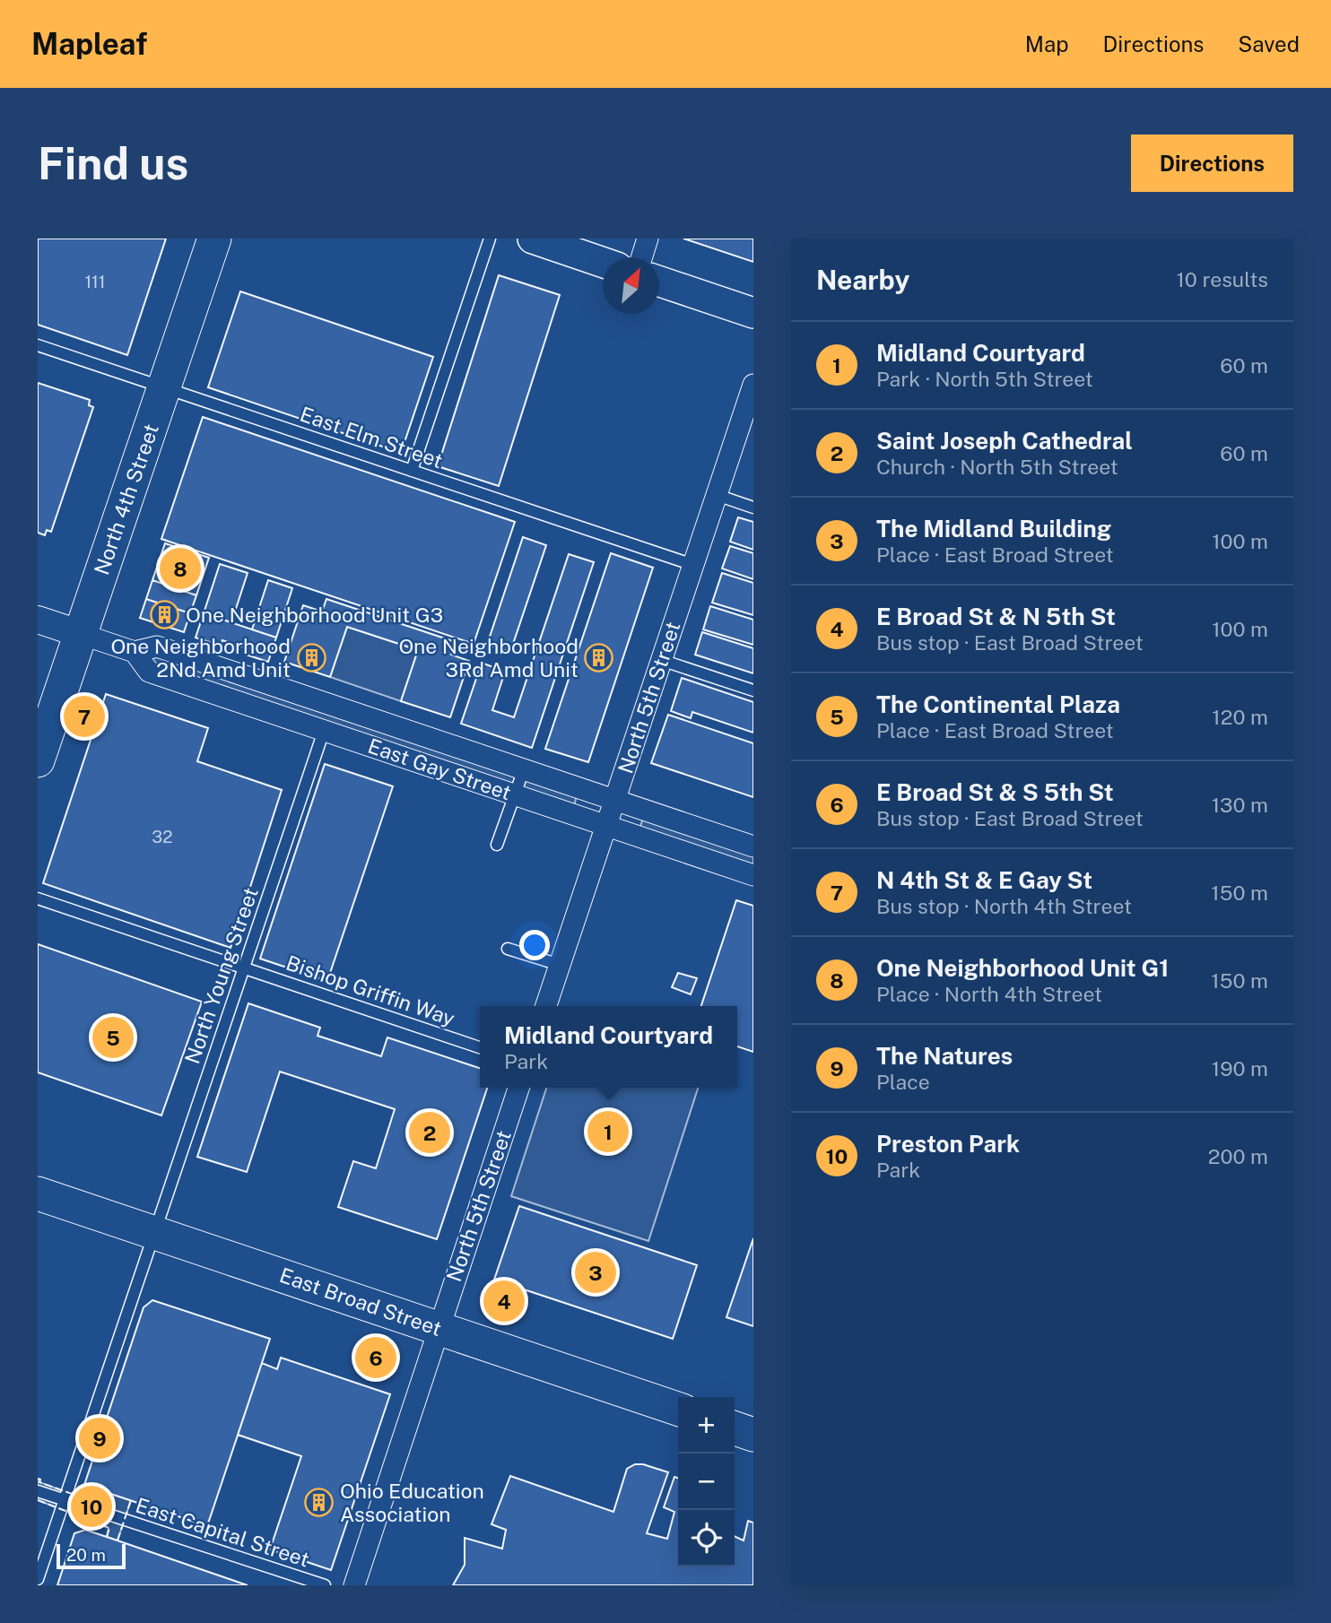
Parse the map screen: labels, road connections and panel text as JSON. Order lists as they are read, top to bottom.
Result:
{
  "streets": {
    "main road": ["North 4th Street", "East Broad Street"],
    "street": ["North 5th Street", "East Gay Street"],
    "lane": [
      "East Elm Street",
      "North Young Street",
      "Bishop Griffin Way",
      "East Capital Street"
    ]
  },
  "crossings": [
    ["East Elm Street", "North 4th Street"],
    ["East Elm Street", "North 5th Street"],
    ["North 4th Street", "East Gay Street"],
    ["North 5th Street", "East Gay Street"],
    ["North 5th Street", "East Broad Street"],
    ["East Gay Street", "North Young Street"],
    ["North Young Street", "Bishop Griffin Way"],
    ["North Young Street", "East Broad Street"],
    ["North Young Street", "East Capital Street"]
  ],
  "places": {
    "building": [
      "One Neighborhood Unit G3",
      "One Neighborhood 2Nd Amd Unit",
      "One Neighborhood 3Rd Amd Unit",
      "Ohio Education Association"
    ]
  },
  "house_numbers": ["111", "32"],
  "scale_bar": "20 m",
  "north": "top right",
  "page": {
    "header": "Mapleaf",
    "nav": ["Map", "Directions", "Saved"],
    "buttons": "Directions",
    "title": "Find us",
    "heading": ["Nearby", "10 results"],
    "list": [
      {
        "mark": "1",
        "name": "Midland Courtyard",
        "note": "Park · North 5th Street",
        "value": "60 m"
      },
      {
        "mark": "2",
        "name": "Saint Joseph Cathedral",
        "note": "Church · North 5th Street",
        "value": "60 m"
      },
      {
        "mark": "3",
        "name": "The Midland Building",
        "note": "Place · East Broad Street",
        "value": "100 m"
      },
      {
        "mark": "4",
        "name": "E Broad St & N 5th St",
        "note": "Bus stop · East Broad Street",
        "value": "100 m"
      },
      {
        "mark": "5",
        "name": "The Continental Plaza",
        "note": "Place · East Broad Street",
        "value": "120 m"
      },
      {
        "mark": "6",
        "name": "E Broad St & S 5th St",
        "note": "Bus stop · East Broad Street",
        "value": "130 m"
      },
      {
        "mark": "7",
        "name": "N 4th St & E Gay St",
        "note": "Bus stop · North 4th Street",
        "value": "150 m"
      },
      {
        "mark": "8",
        "name": "One Neighborhood Unit G1",
        "note": "Place · North 4th Street",
        "value": "150 m"
      },
      {
        "mark": "9",
        "name": "The Natures",
        "note": "Place",
        "value": "190 m"
      },
      {
        "mark": "10",
        "name": "Preston Park",
        "note": "Park",
        "value": "200 m"
      }
    ],
    "pins": [
      "8",
      "7",
      "5",
      "1",
      "2",
      "3",
      "4",
      "6",
      "9",
      "10"
    ],
    "popup": ["Midland Courtyard", "Park"],
    "map_buttons": ["+", "−"],
    "scale": "20 m"
  }
}
